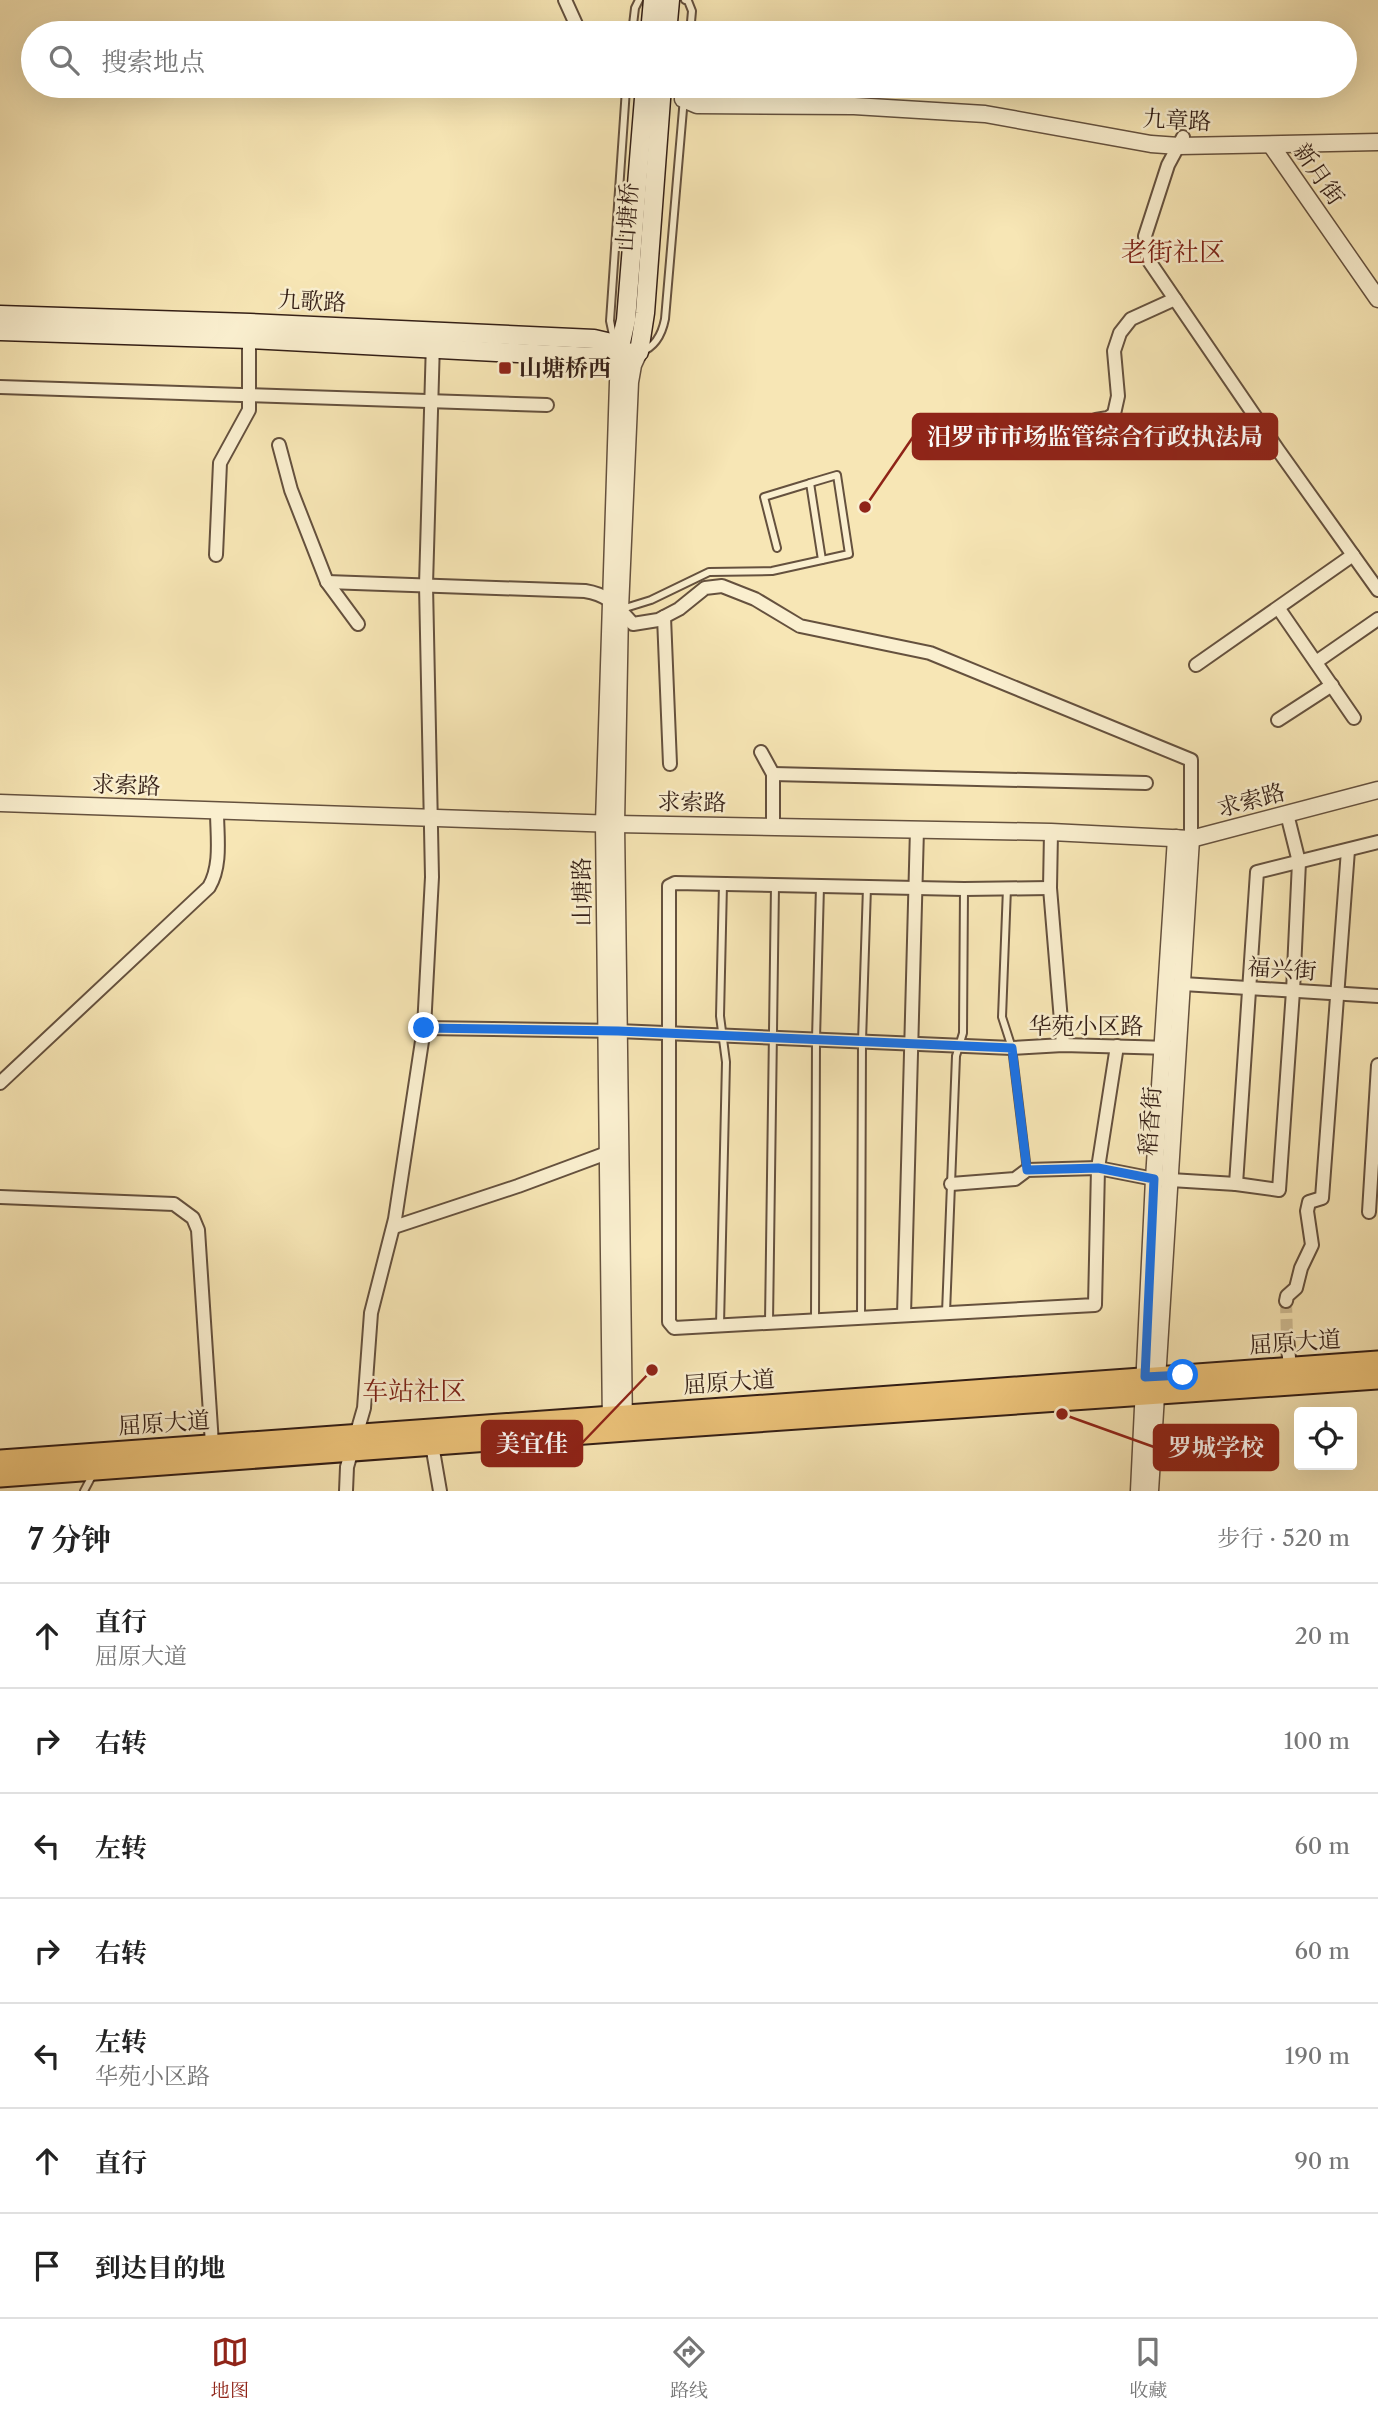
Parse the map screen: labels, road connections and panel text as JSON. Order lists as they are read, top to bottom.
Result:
{
  "streets": {
    "main road": ["山塘桥", "九歌路", "屈原大道"],
    "street": [
      "九章路",
      "新月街",
      "求索路",
      "山塘路",
      "福兴街",
      "华苑小区路",
      "稻香街"
    ]
  },
  "crossings": [
    ["九章路", "新月街"],
    ["九章路", "山塘桥"],
    ["九章路", "九歌路"],
    ["九章路", "山塘路"],
    ["山塘桥", "九歌路"],
    ["山塘桥", "山塘路"],
    ["九歌路", "山塘路"],
    ["求索路", "山塘路"],
    ["求索路", "稻香街"],
    ["山塘路", "华苑小区路"],
    ["山塘路", "屈原大道"],
    ["福兴街", "稻香街"],
    ["华苑小区路", "稻香街"],
    ["稻香街", "屈原大道"]
  ],
  "districts": ["老街社区", "车站社区"],
  "places": {
    "transit": ["山塘桥西"],
    "other": ["汨罗市市场监管综合行政执法局", "美宜佳", "罗城学校"]
  },
  "page": {
    "search": "搜索地点",
    "heading": ["7 分钟", "步行 · 520 m"],
    "list": [
      ["直行", "屈原大道", "20 m"],
      ["右转", "100 m"],
      ["左转", "60 m"],
      ["右转", "60 m"],
      ["左转", "华苑小区路", "190 m"],
      ["直行", "90 m"],
      "到达目的地"
    ],
    "nav": ["地图", "路线", "收藏"]
  }
}
